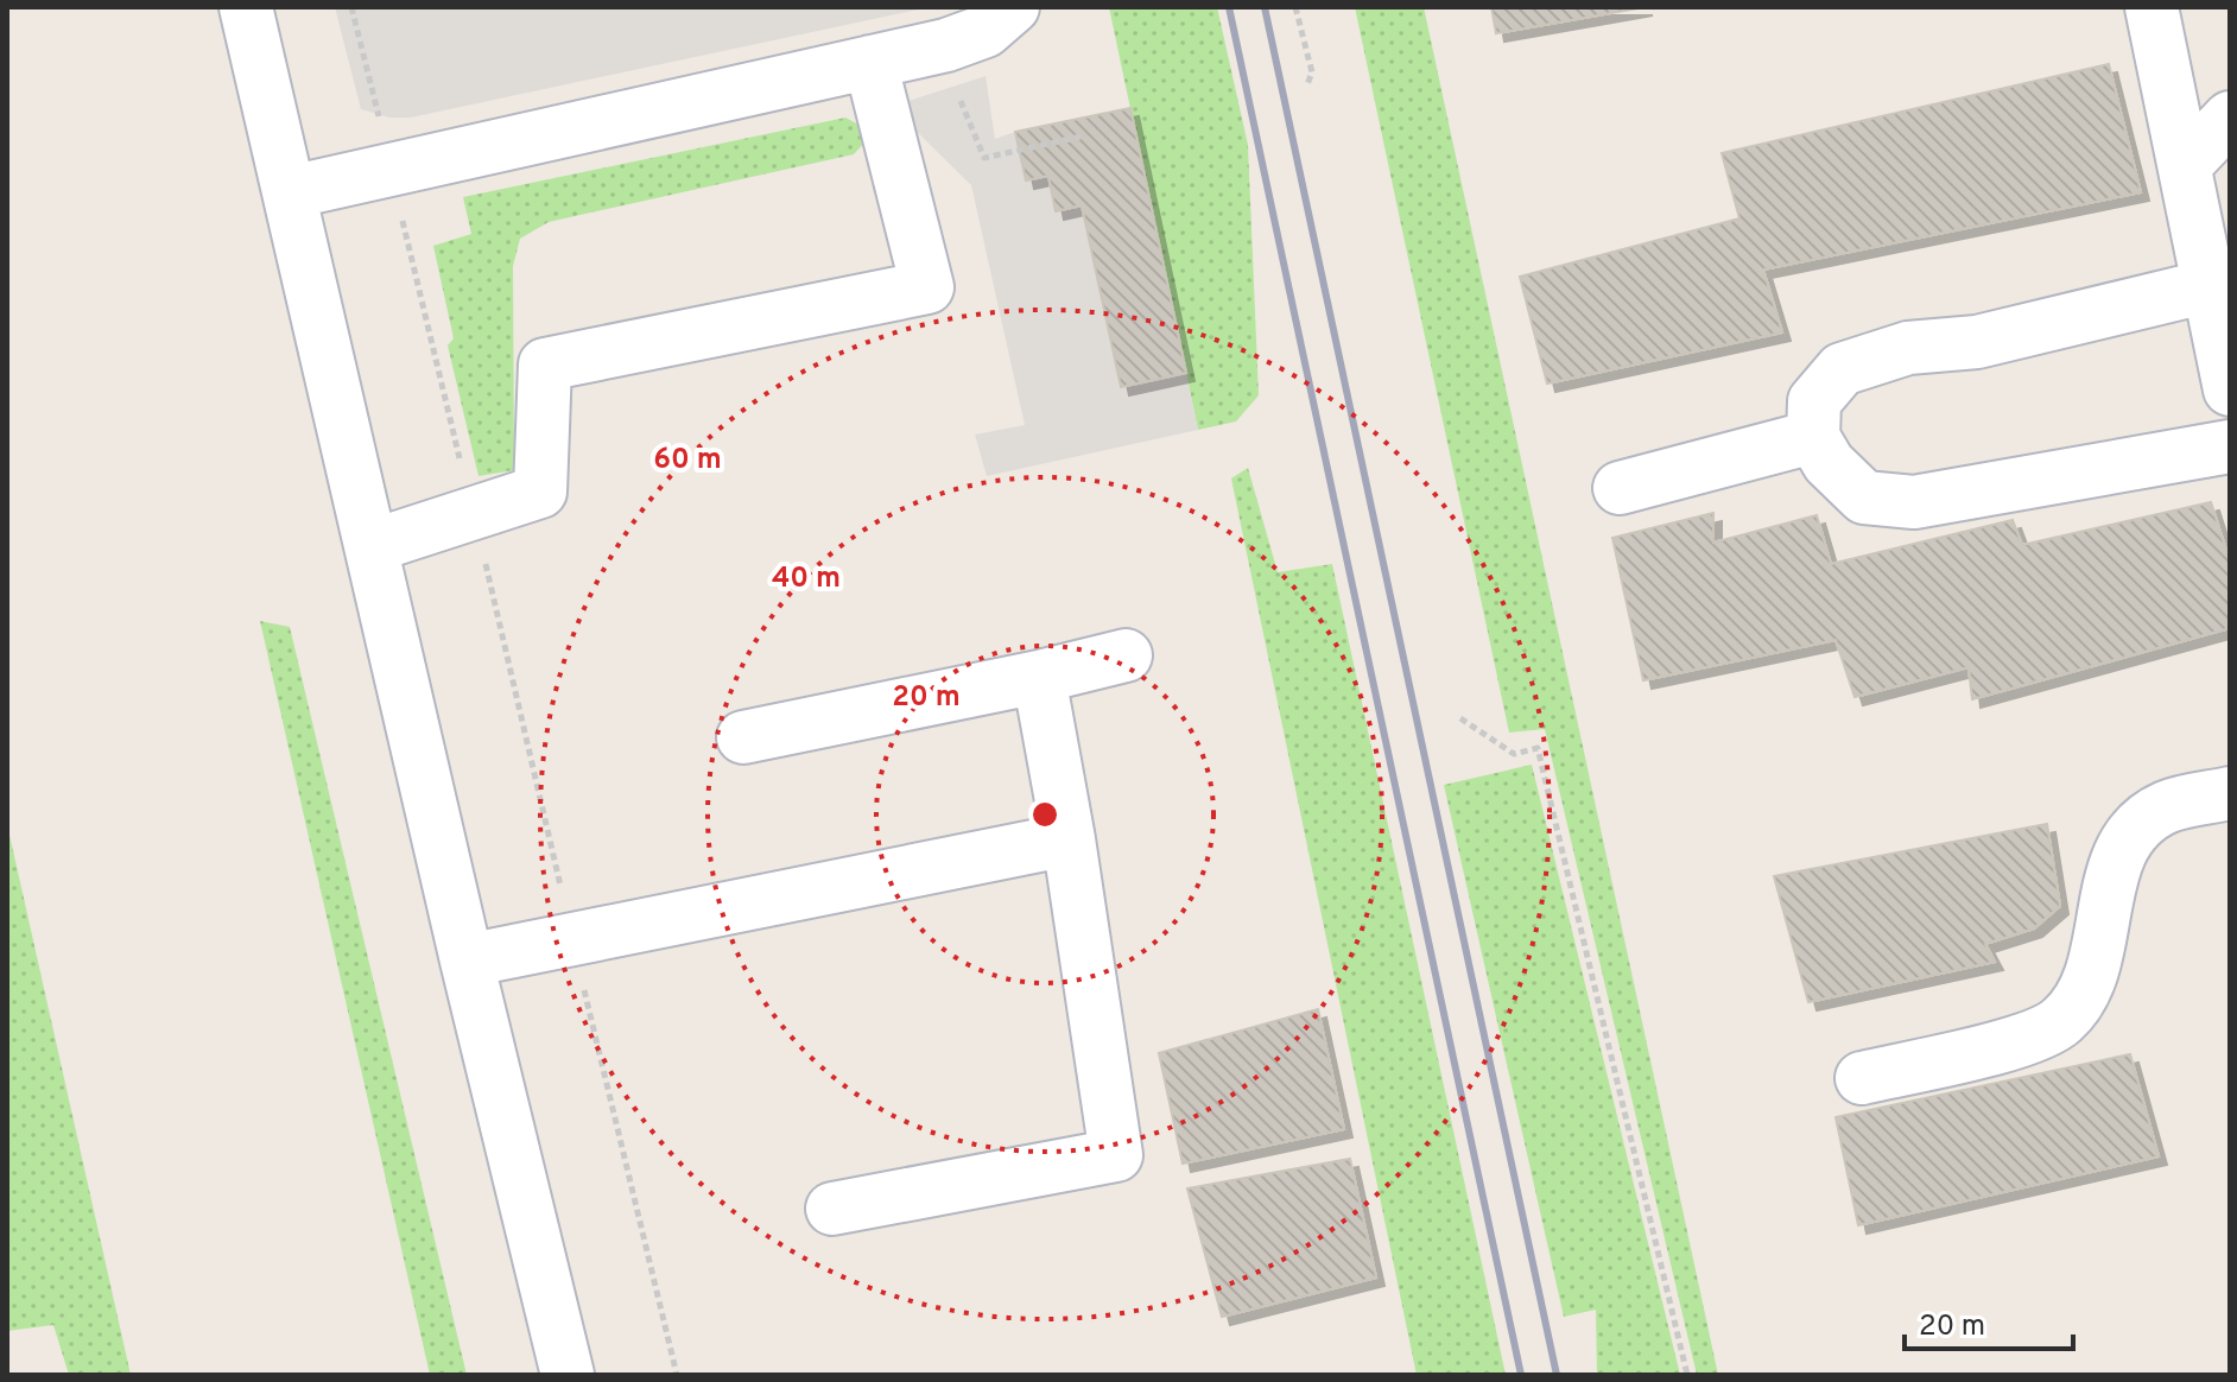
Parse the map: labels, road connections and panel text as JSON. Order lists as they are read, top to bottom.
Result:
{
  "scale_bar": "20 m",
  "rings": ["60 m", "40 m", "20 m"]
}
